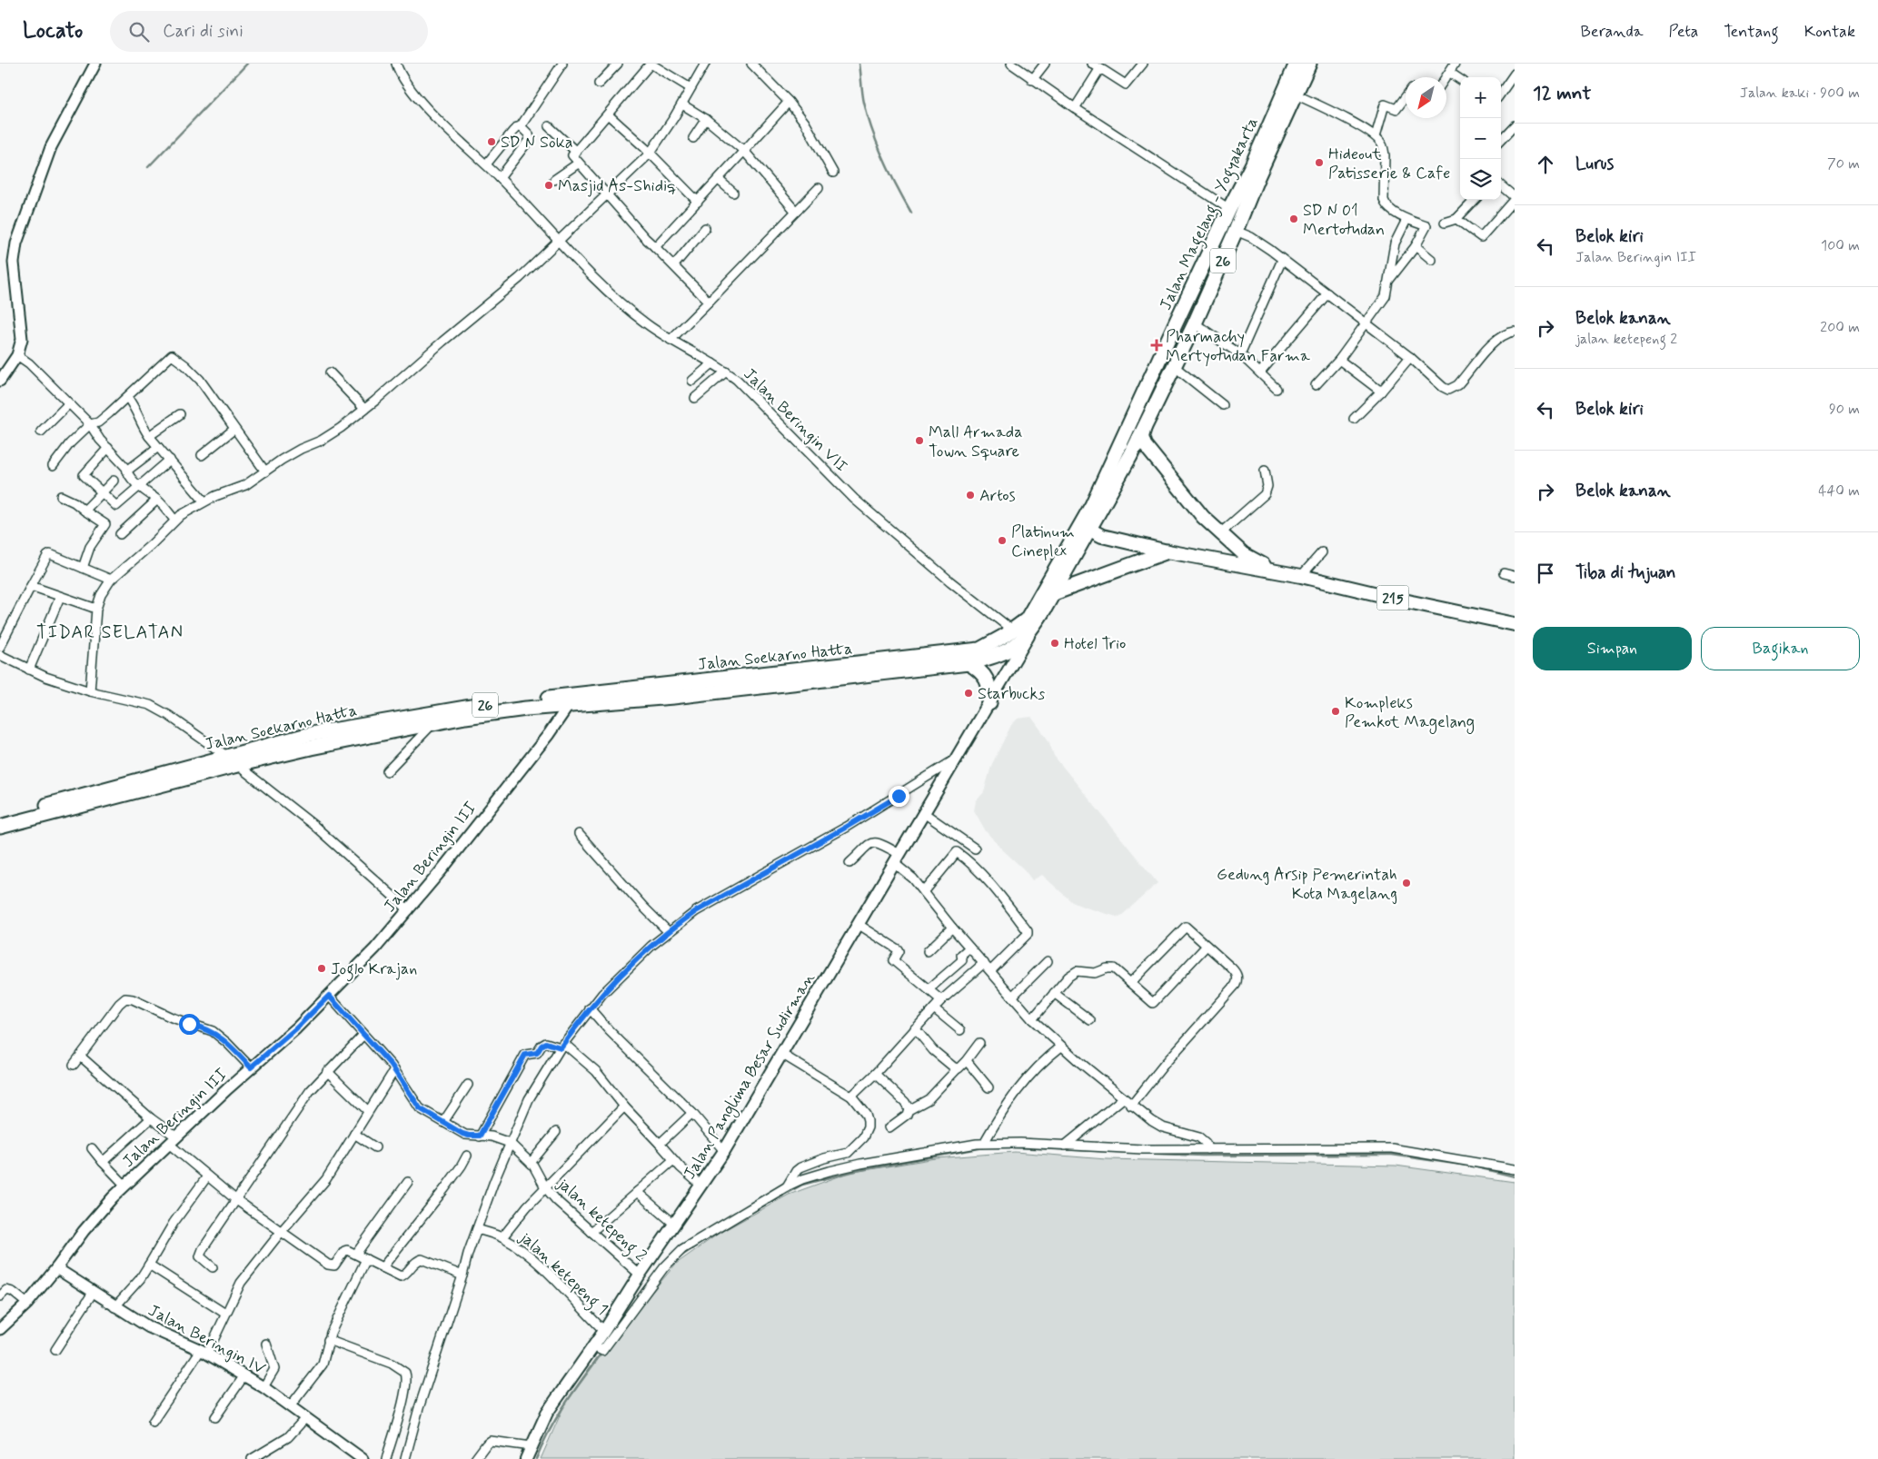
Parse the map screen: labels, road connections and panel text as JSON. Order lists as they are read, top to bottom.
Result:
{
  "streets": {
    "highway": ["Jalan Magelang - Yogyakarta", "26", "Jalan Soekarno Hatta"],
    "main road": ["215", "Jalan Panglima Besar Sudirman"],
    "street": [
      "Jalan Beringin VII",
      "Jalan Beringin III",
      "jalan ketepeng 2",
      "jalan ketepeng 1",
      "Jalan Beringin IV"
    ]
  },
  "crossings": [
    ["Jalan Magelang - Yogyakarta", "26"],
    ["Jalan Magelang - Yogyakarta", "215"],
    ["26", "Jalan Beringin VII"],
    ["26", "Jalan Soekarno Hatta"],
    ["Jalan Soekarno Hatta", "Jalan Beringin III"],
    ["Jalan Beringin III", "jalan ketepeng 2"],
    ["Jalan Beringin III", "Jalan Beringin IV"],
    ["Jalan Panglima Besar Sudirman", "jalan ketepeng 2"],
    ["Jalan Panglima Besar Sudirman", "jalan ketepeng 1"]
  ],
  "districts": ["TIDAR SELATAN"],
  "places": {
    "other": [
      "SD N Soka",
      "Hideout Patisserie & Cafe",
      "Masjid As-Shidiq",
      "SD N 01 Mertotudan",
      "Mall Armada Town Square",
      "Artos",
      "Platinum Cineplex",
      "Hotel Trio",
      "Starbucks",
      "Kompleks Pemkot Magelang",
      "Gedung Arsip Pemerintah Kota Magelang",
      "Joglo Krajan"
    ],
    "health": ["Pharmachy Mertyotudan Farma"]
  },
  "north": "bottom left",
  "page": {
    "header": "Locato",
    "search": "Cari di sini",
    "nav": [
      "Beranda",
      "Peta",
      "Tentang",
      "Kontak"
    ],
    "heading": ["12 mnt", "Jalan kaki · 900 m"],
    "map_buttons": ["+", "−"],
    "list": [
      ["Lurus", "70 m"],
      ["Belok kiri", "Jalan Beringin III", "100 m"],
      ["Belok kanan", "jalan ketepeng 2", "200 m"],
      ["Belok kiri", "90 m"],
      ["Belok kanan", "440 m"],
      "Tiba di tujuan"
    ],
    "buttons": ["Simpan", "Bagikan"]
  }
}
